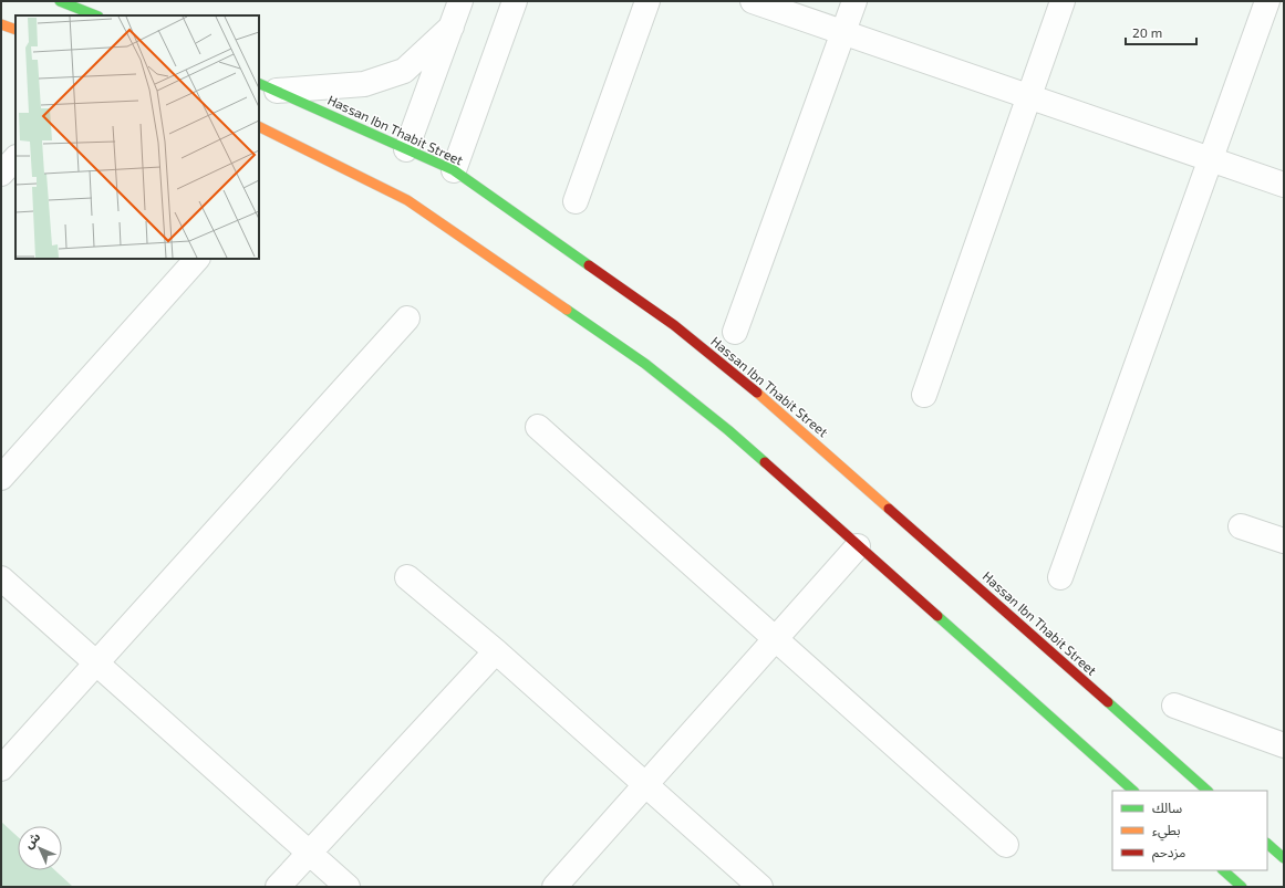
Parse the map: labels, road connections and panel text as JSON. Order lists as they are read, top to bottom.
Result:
{
  "streets": {
    "street": ["Hassan Ibn Thabit Street"]
  },
  "legend": ["سالك", "بطيء", "مزدحم"],
  "scale_bar": "20 m",
  "north": "top left"
}
